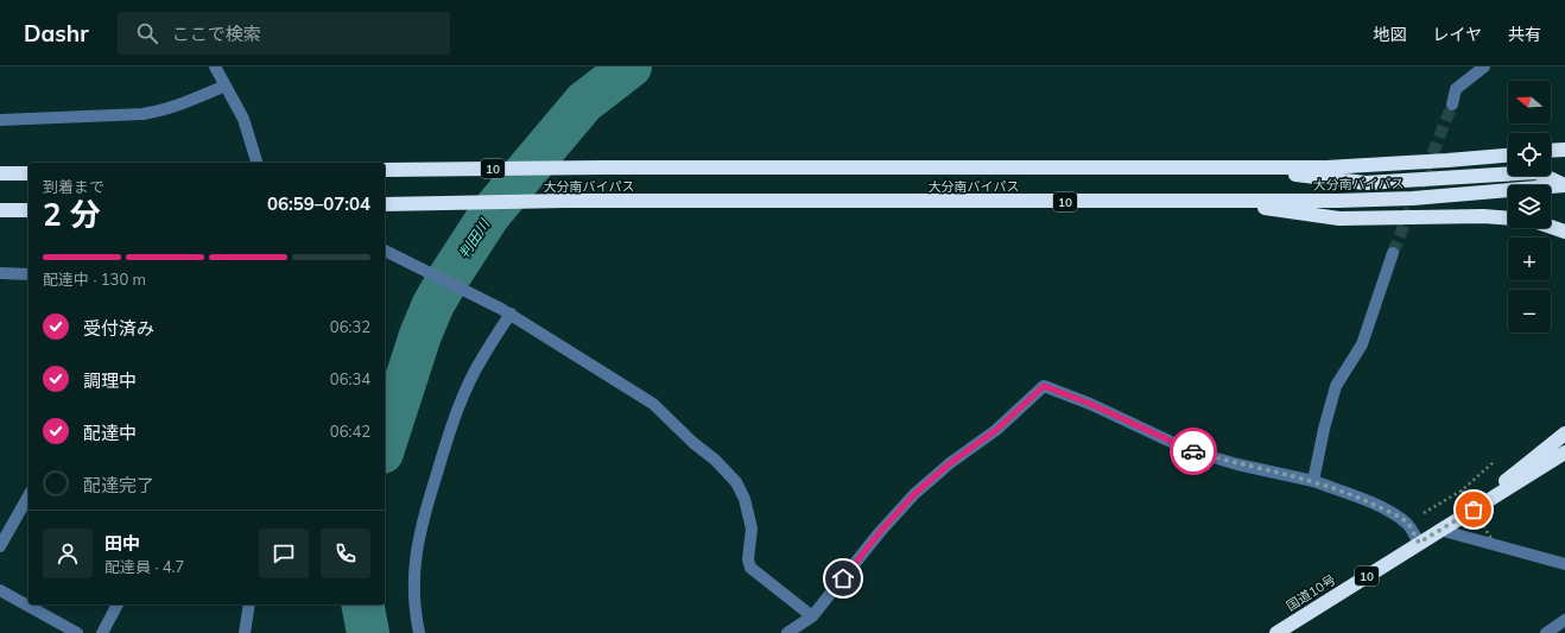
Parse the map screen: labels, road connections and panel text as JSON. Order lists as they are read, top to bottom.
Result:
{
  "streets": {
    "highway": ["10", "大分南バイパス", "国道10号"]
  },
  "water": ["判田川"],
  "north": "left",
  "page": {
    "header": "Dashr",
    "search": "ここで検索",
    "nav": ["地図", "レイヤ", "共有"],
    "map_buttons": ["+", "−"],
    "heading": ["2 分", "到着まで", "06:59–07:04"],
    "panel": ["田中", "配達員 · 4.7"],
    "bar": "配達中 · 130 m",
    "list": [
      ["受付済み", "06:32"],
      ["調理中", "06:34"],
      ["配達中", "06:42"],
      "配達完了"
    ]
  }
}
